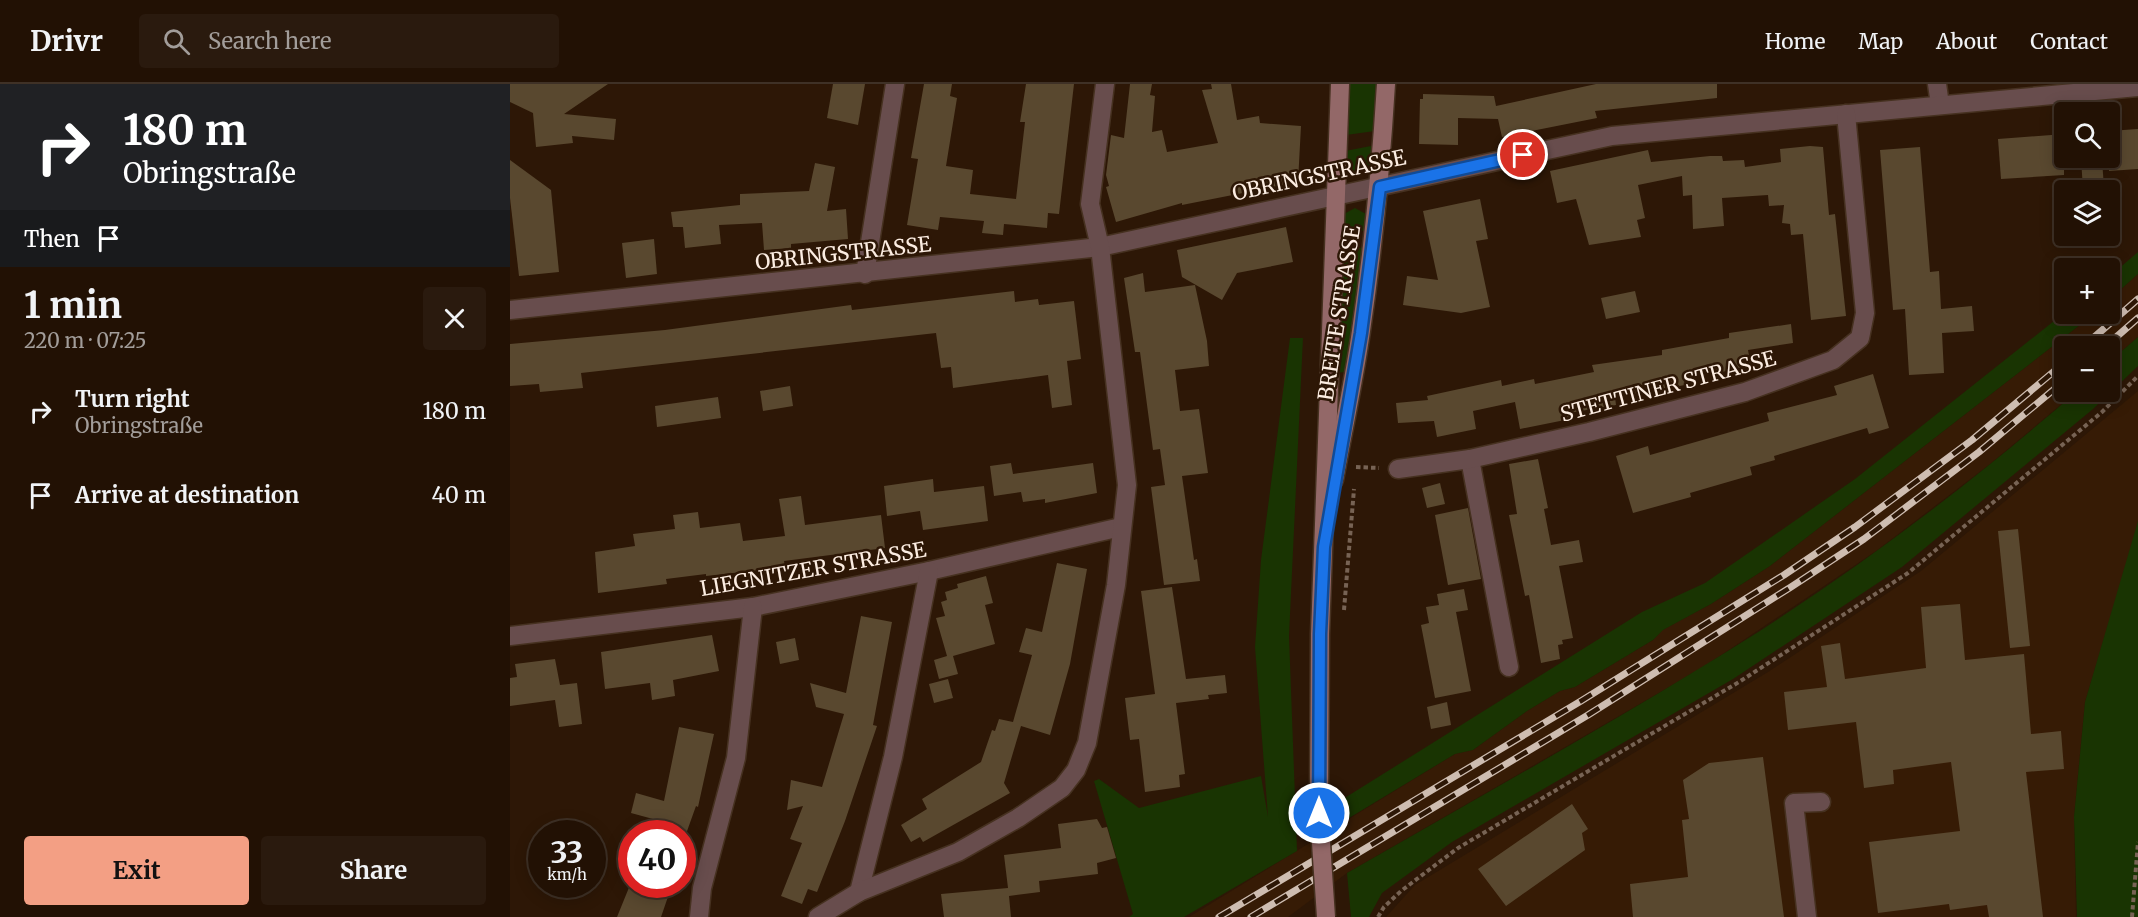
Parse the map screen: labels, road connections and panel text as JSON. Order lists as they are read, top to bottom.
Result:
{
  "streets": {
    "street": [
      "OBRINGSTRASSE",
      "BREITE STRASSE",
      "STETTINER STRASSE",
      "LIEGNITZER STRASSE"
    ]
  },
  "crossings": [
    ["OBRINGSTRASSE", "BREITE STRASSE"],
    ["OBRINGSTRASSE", "STETTINER STRASSE"]
  ],
  "page": {
    "header": "Drivr",
    "search": "Search here",
    "nav": [
      "Home",
      "Map",
      "About",
      "Contact"
    ],
    "turn": ["180 m", "Obringstraße"],
    "map_buttons": ["+", "−"],
    "then": "Then",
    "heading": ["1 min", "220 m · 07:25"],
    "list": [
      {
        "name": "Turn right",
        "note": "Obringstraße",
        "value": "180 m"
      },
      {
        "name": "Arrive at destination",
        "value": "40 m"
      }
    ],
    "speed": "33 km/h",
    "limit": "40",
    "buttons": ["Exit", "Share"]
  }
}
